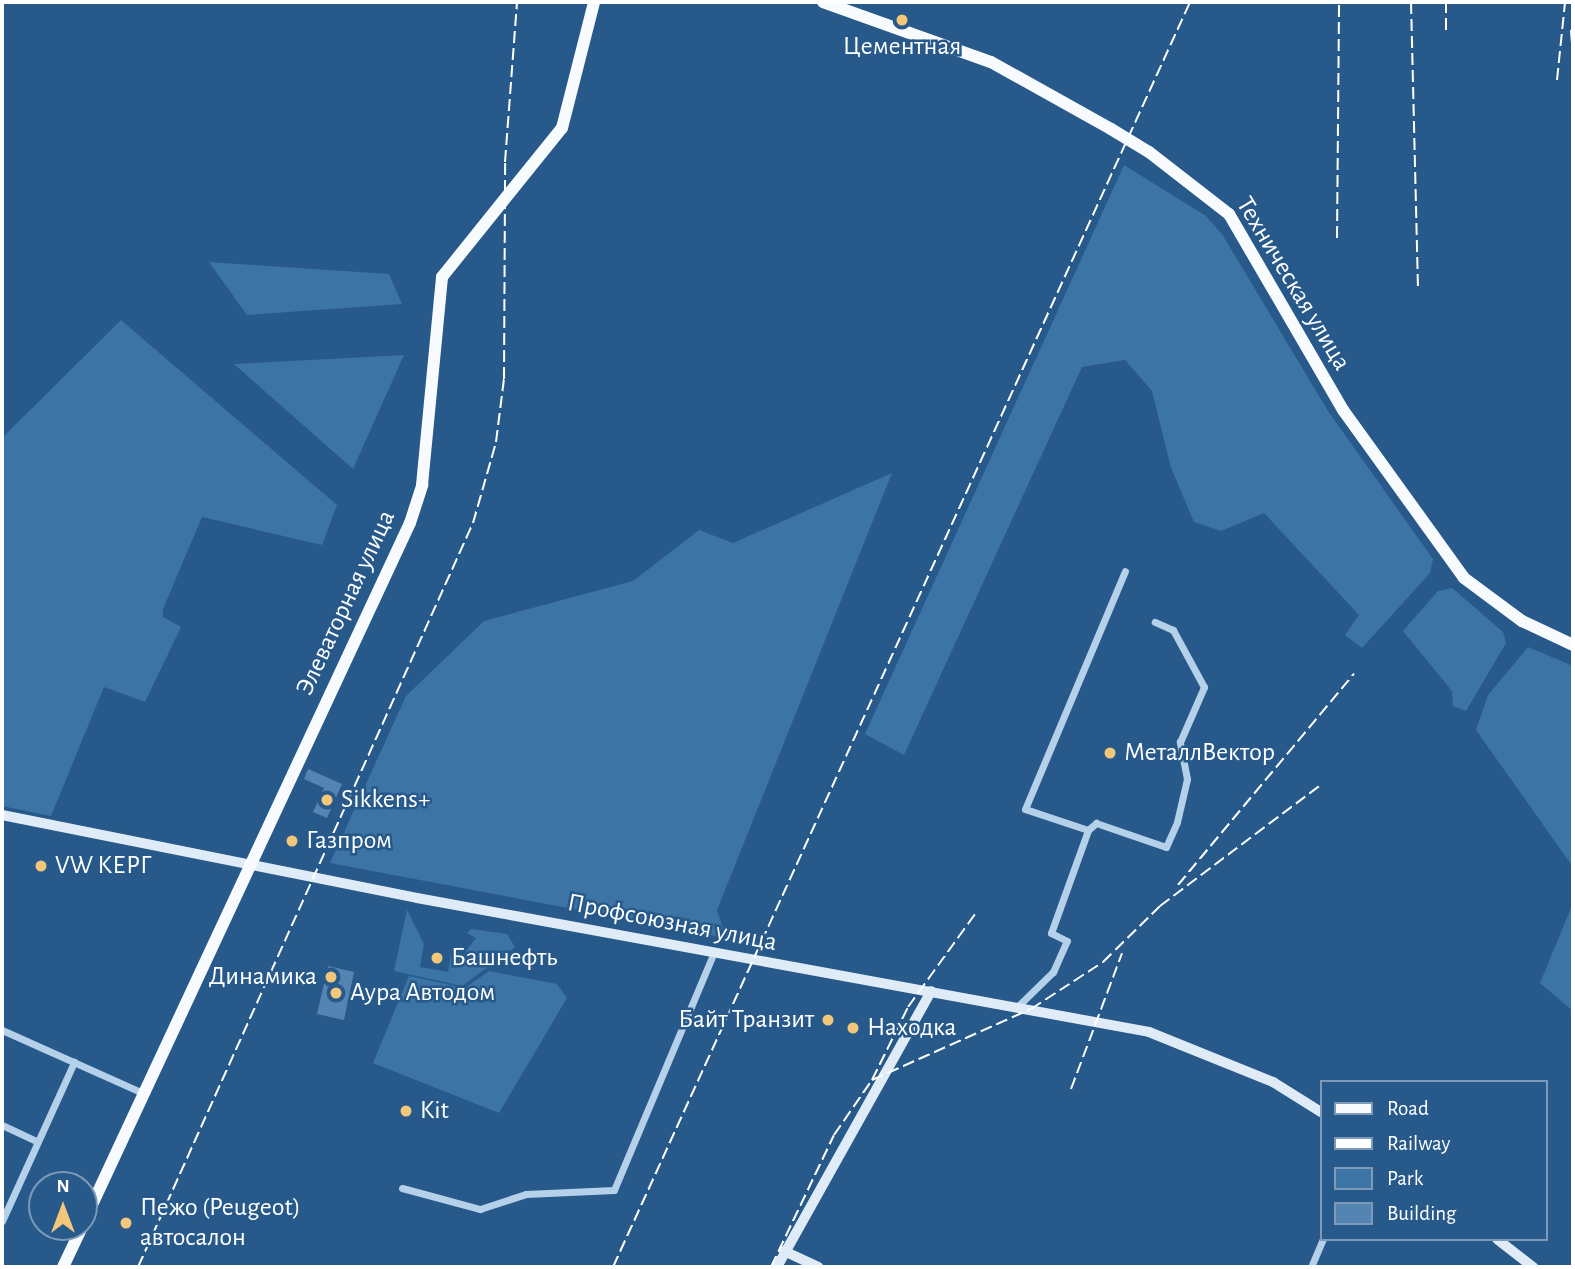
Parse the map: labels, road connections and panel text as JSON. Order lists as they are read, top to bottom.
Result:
{
  "streets": {
    "main road": ["Техническая улица", "Элеваторная улица", "Профсоюзная улица"]
  },
  "crossings": [
    ["Элеваторная улица", "Профсоюзная улица"]
  ],
  "places": [
    "Цементная",
    "МеталлВектор",
    "Sikkens+",
    "Газпром",
    "VW КЕРГ",
    "Башнефть",
    "Динамика",
    "Аура Автодом",
    "Байт Транзит",
    "Находка",
    "Kit",
    "Пежо (Peugeot) автосалон"
  ],
  "legend": [
    "Road",
    "Railway",
    "Park",
    "Building"
  ],
  "north": "top"
}
